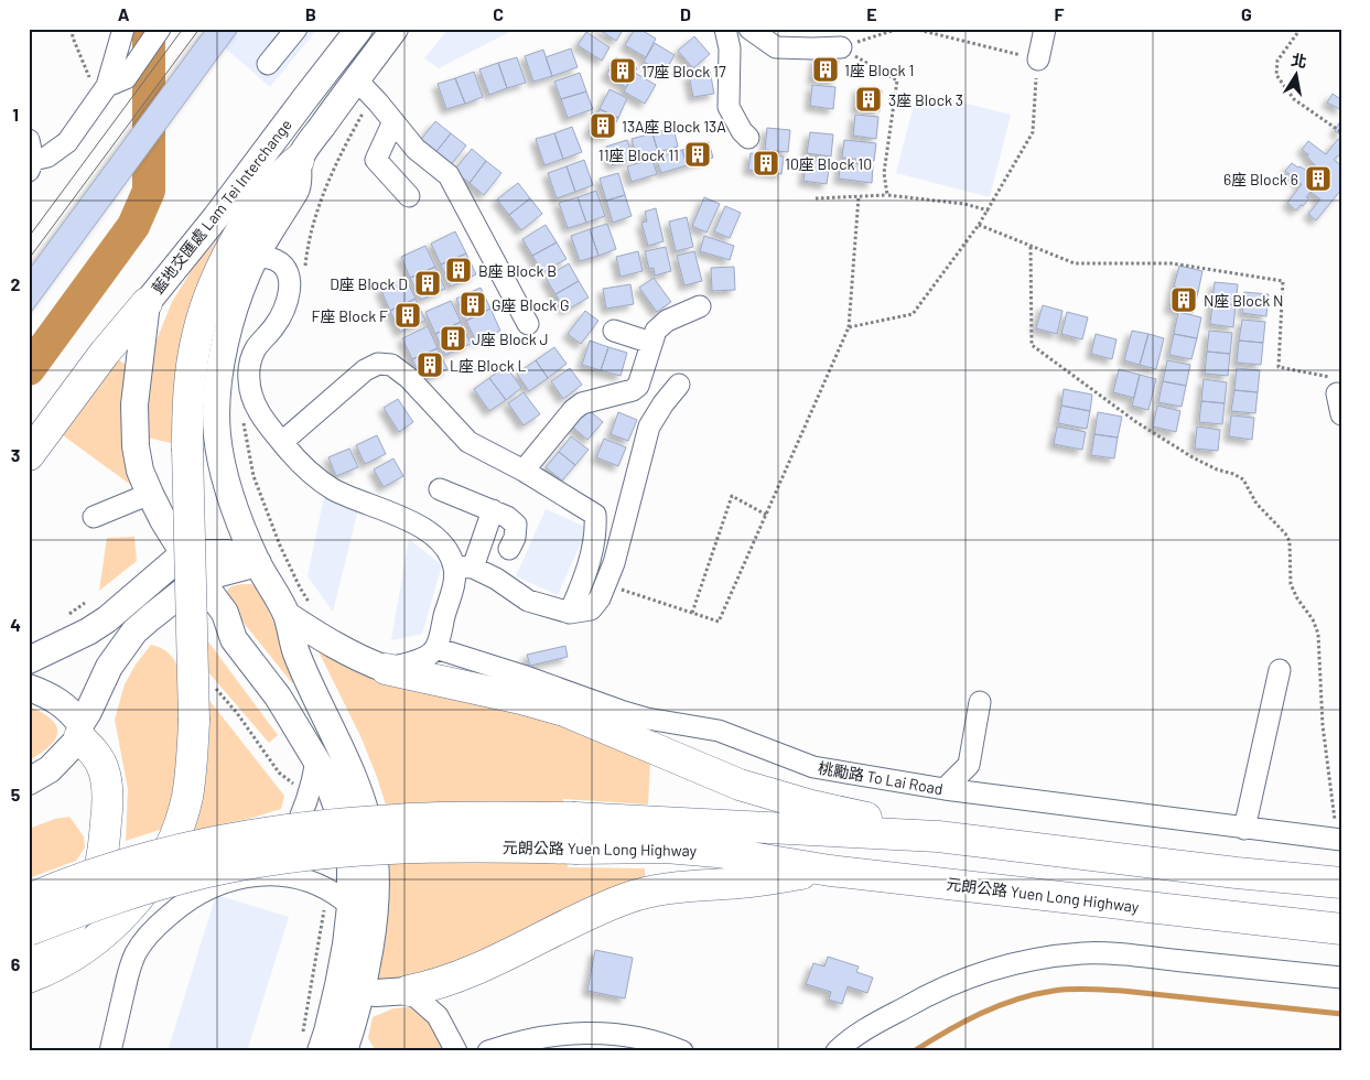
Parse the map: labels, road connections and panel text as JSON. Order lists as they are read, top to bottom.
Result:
{
  "streets": {
    "highway": ["元朗公路 Yuen Long Highway"],
    "main road": ["藍地交匯處 Lam Tei Interchange"],
    "street": ["桃勵路 To Lai Road"]
  },
  "places": {
    "building": [
      "1座 Block 1",
      "17座 Block 17",
      "3座 Block 3",
      "13A座 Block 13A",
      "11座 Block 11",
      "10座 Block 10",
      "6座 Block 6",
      "B座 Block B",
      "D座 Block D",
      "N座 Block N",
      "G座 Block G",
      "F座 Block F",
      "J座 Block J",
      "L座 Block L"
    ]
  },
  "north": "top",
  "grid": {
    "columns": [
      "A",
      "B",
      "C",
      "D",
      "E",
      "F",
      "G"
    ],
    "rows": [
      "1",
      "2",
      "3",
      "4",
      "5",
      "6"
    ]
  }
}
